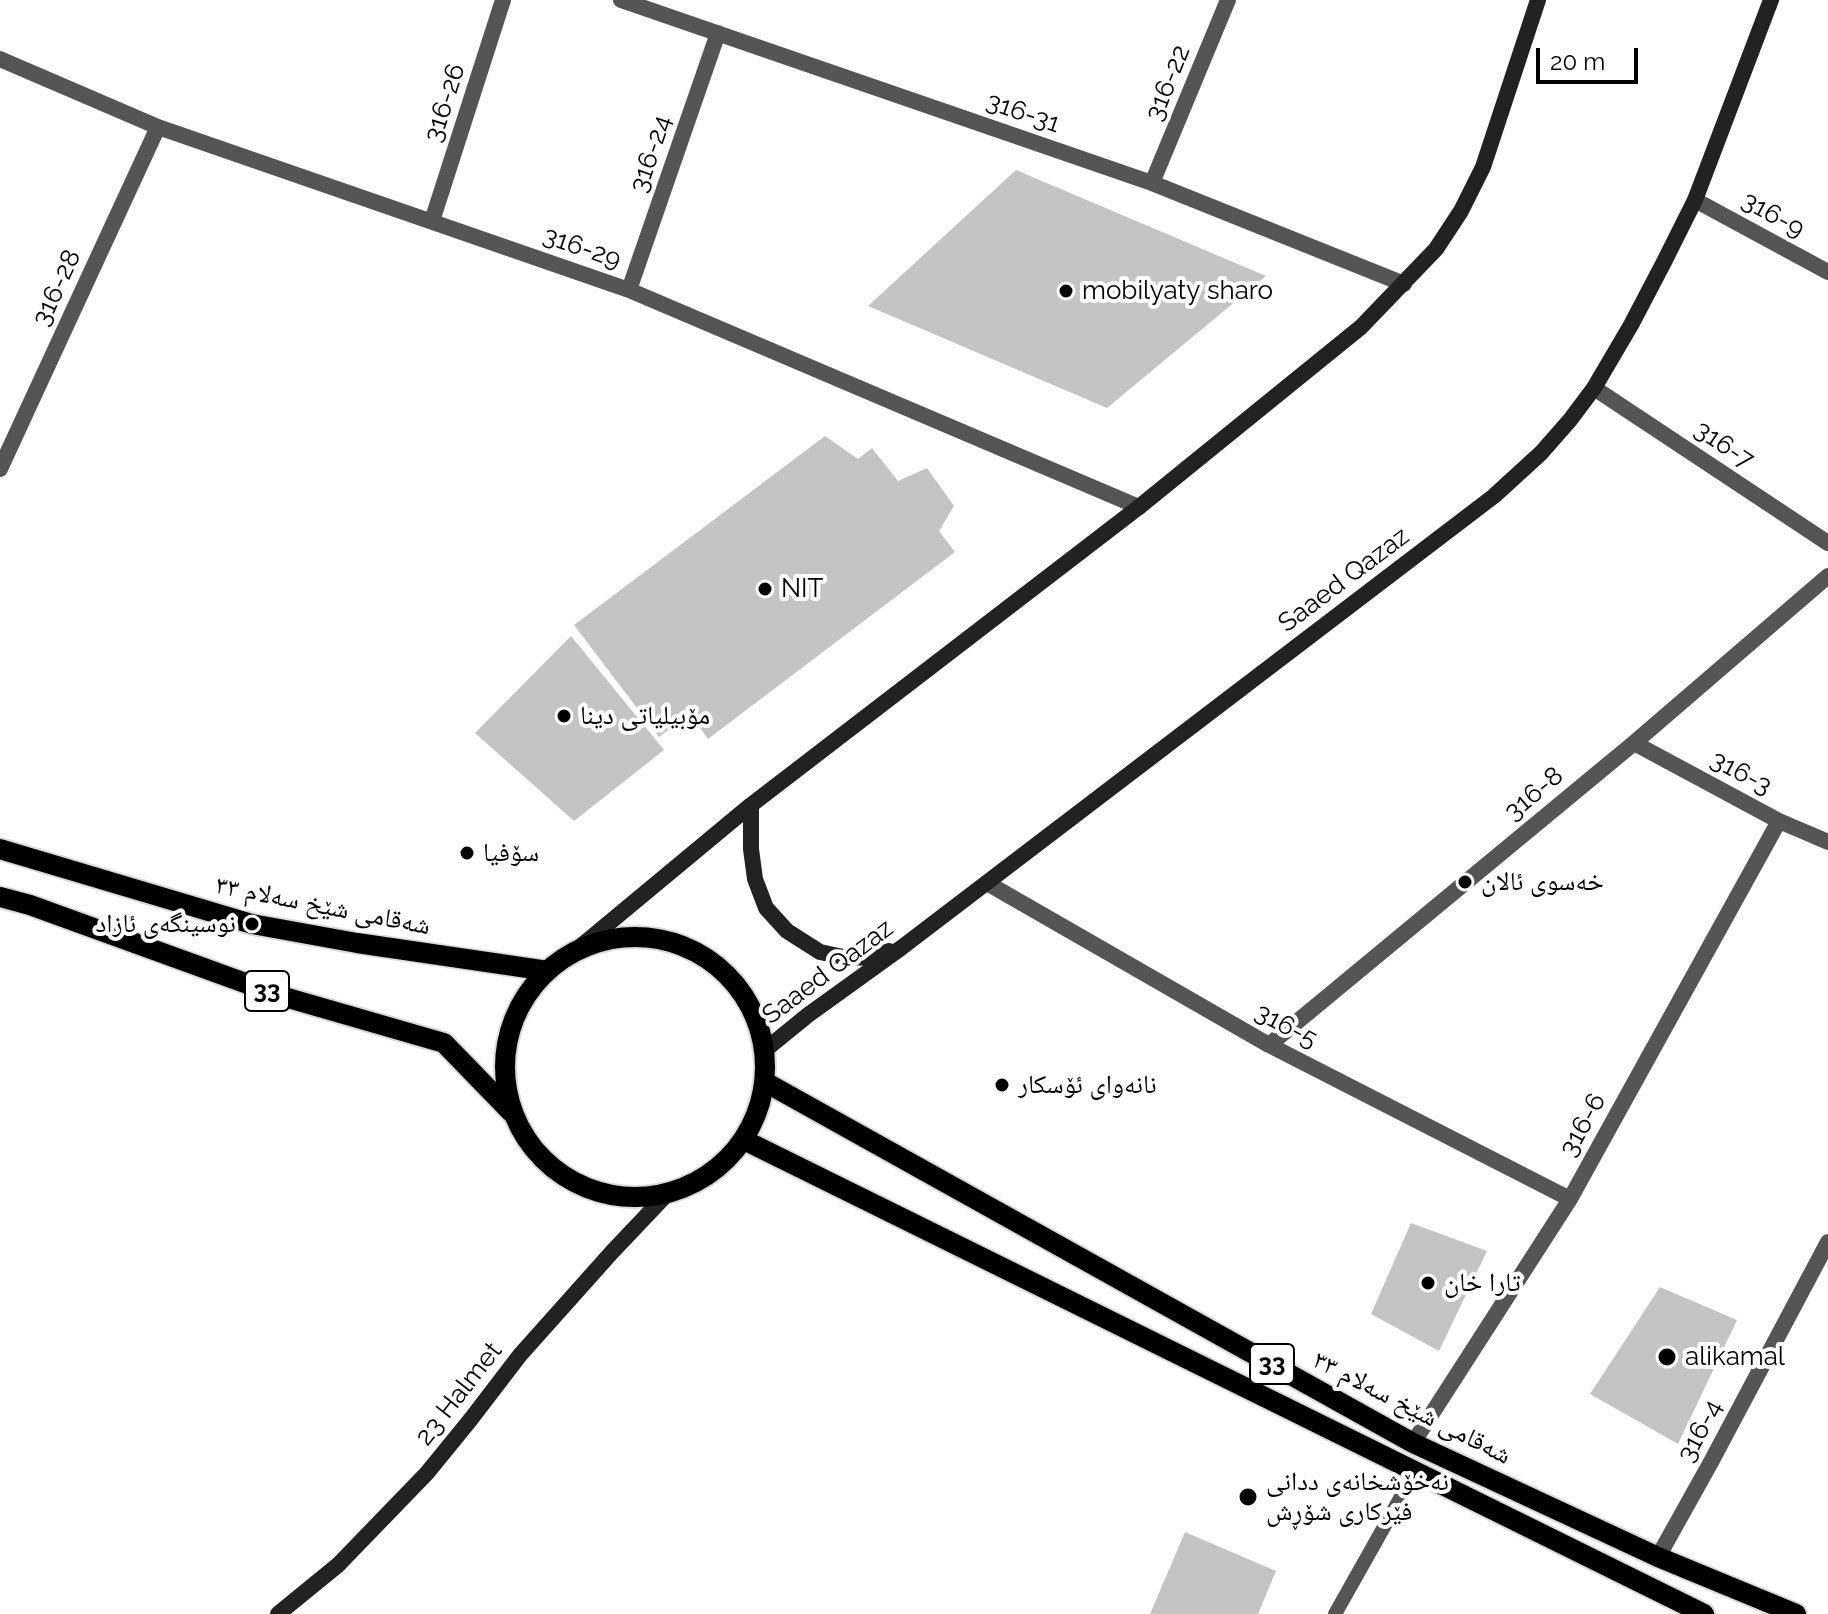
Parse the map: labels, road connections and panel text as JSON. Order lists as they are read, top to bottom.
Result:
{
  "streets": {
    "main road": ["شەقامی شێخ سەلام ٣٣", "33"],
    "street": [
      "316-22",
      "316-26",
      "316-31",
      "316-24",
      "316-9",
      "316-29",
      "316-28",
      "316-7",
      "Saaed Qazaz",
      "316-3",
      "316-8",
      "316-5",
      "316-6",
      "23 Halmet",
      "316-4"
    ]
  },
  "crossings": [
    ["316-22", "316-31"],
    ["316-26", "316-29"],
    ["316-31", "316-24"],
    ["316-24", "316-29"],
    ["316-9", "Saaed Qazaz"],
    ["316-29", "316-28"],
    ["316-7", "Saaed Qazaz"],
    ["Saaed Qazaz", "شەقامی شێخ سەلام ٣٣"],
    ["Saaed Qazaz", "33"],
    ["Saaed Qazaz", "316-5"],
    ["Saaed Qazaz", "23 Halmet"],
    ["316-3", "316-8"],
    ["316-3", "316-6"],
    ["316-8", "316-5"],
    ["شەقامی شێخ سەلام ٣٣", "33"],
    ["شەقامی شێخ سەلام ٣٣", "316-6"],
    ["شەقامی شێخ سەلام ٣٣", "23 Halmet"],
    ["شەقامی شێخ سەلام ٣٣", "316-4"],
    ["33", "23 Halmet"],
    ["316-5", "316-6"]
  ],
  "places": [
    "mobilyaty sharo",
    "NIT",
    "مۆبیلیاتی دینا",
    "سۆفیا",
    "خەسوی ئالان",
    "نوسینگەی ئازاد",
    "نانەوای ئۆسکار",
    "تارا خان",
    "alikamal",
    "نەخۆشخانەی ددانی فێرکاری شۆڕش"
  ],
  "scale_bar": "20 m"
}
